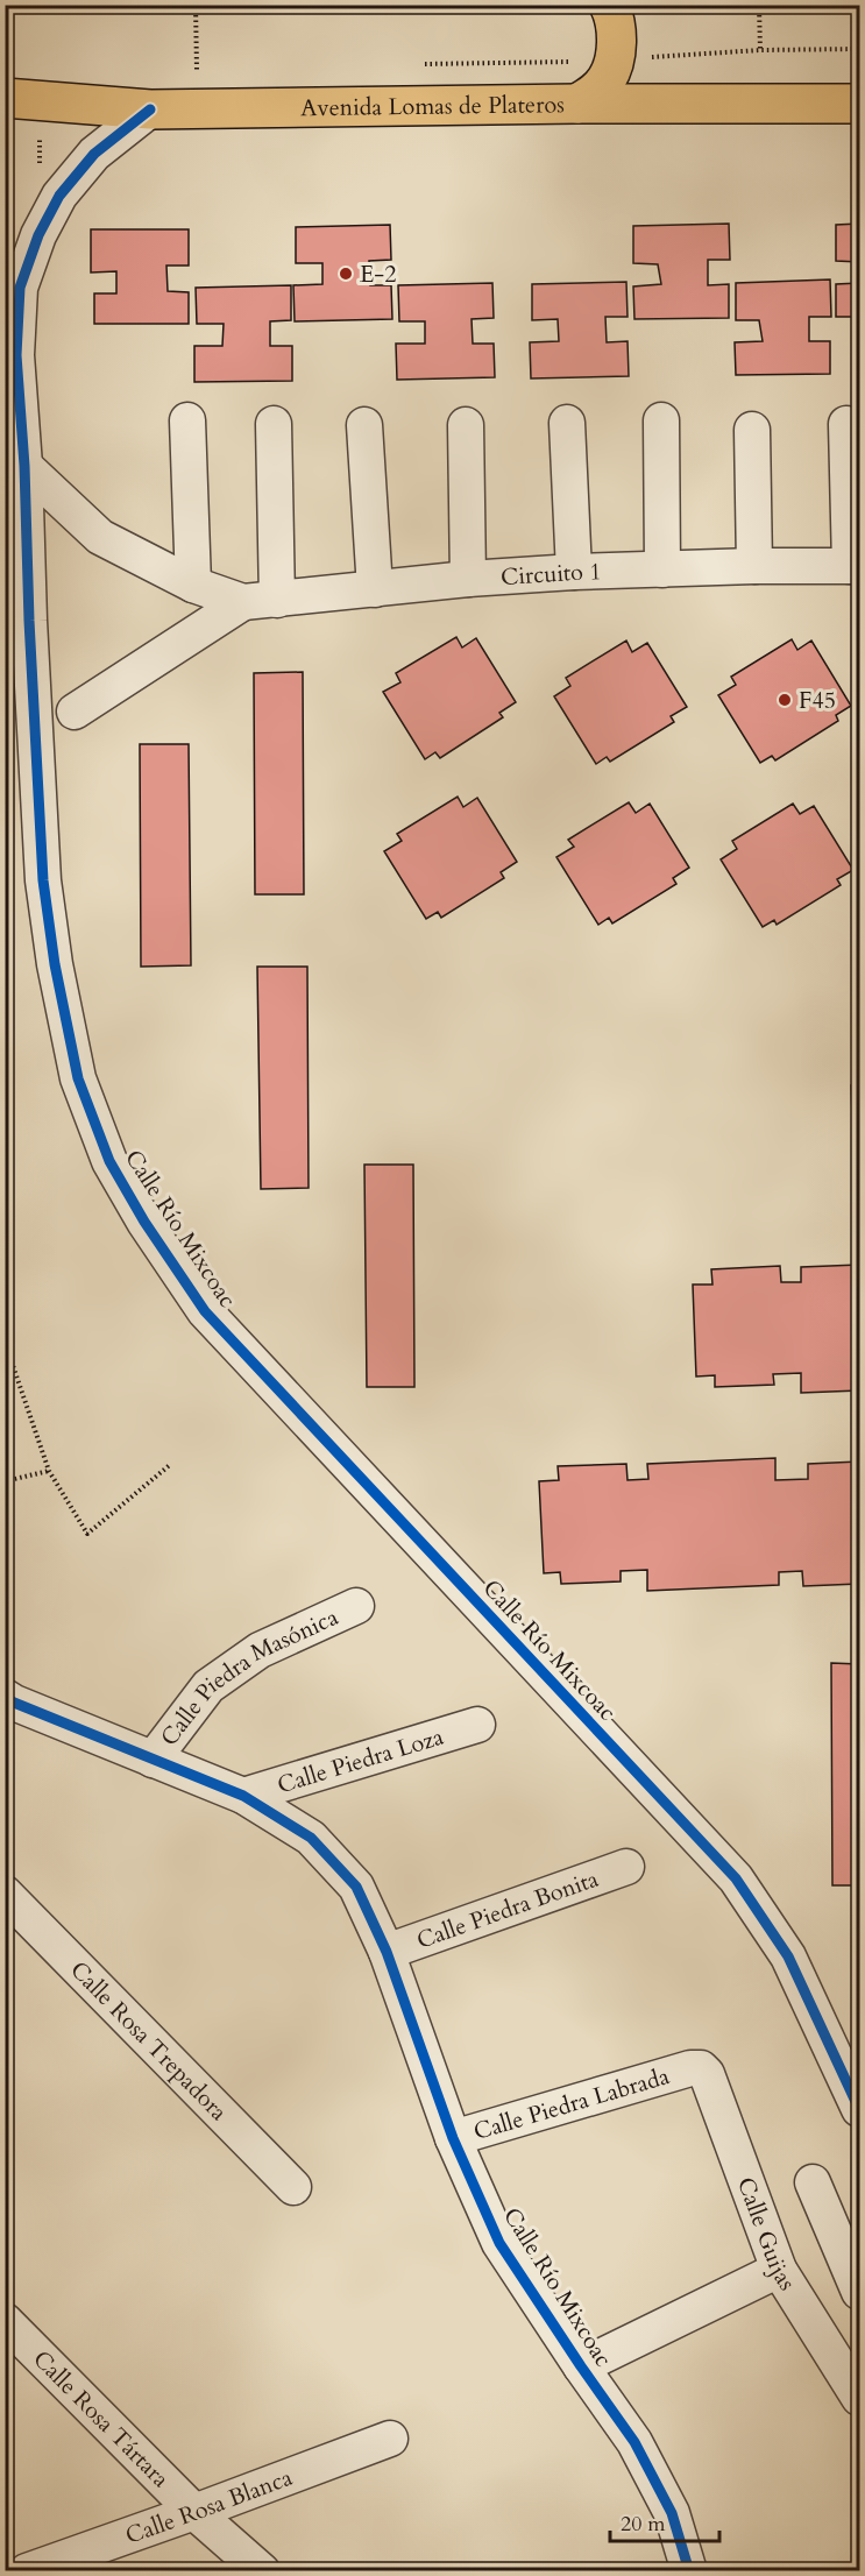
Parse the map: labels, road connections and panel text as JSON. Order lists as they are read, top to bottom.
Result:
{
  "streets": {
    "main road": ["Avenida Lomas de Plateros"],
    "street": [
      "Circuito 1",
      "Calle Río Mixcoac",
      "Calle Piedra Masónica",
      "Calle Piedra Loza",
      "Calle Piedra Bonita",
      "Calle Rosa Trepadora",
      "Calle Piedra Labrada",
      "Calle Guijas",
      "Calle Rosa Tártara",
      "Calle Rosa Blanca"
    ]
  },
  "crossings": [
    ["Avenida Lomas de Plateros", "Calle Río Mixcoac"],
    ["Circuito 1", "Calle Río Mixcoac"],
    ["Calle Río Mixcoac", "Calle Piedra Masónica"],
    ["Calle Río Mixcoac", "Calle Piedra Loza"],
    ["Calle Río Mixcoac", "Calle Piedra Bonita"],
    ["Calle Río Mixcoac", "Calle Piedra Labrada"],
    ["Calle Piedra Labrada", "Calle Guijas"],
    ["Calle Rosa Tártara", "Calle Rosa Blanca"]
  ],
  "places": ["E-2", "F45"],
  "scale_bar": "20 m"
}
